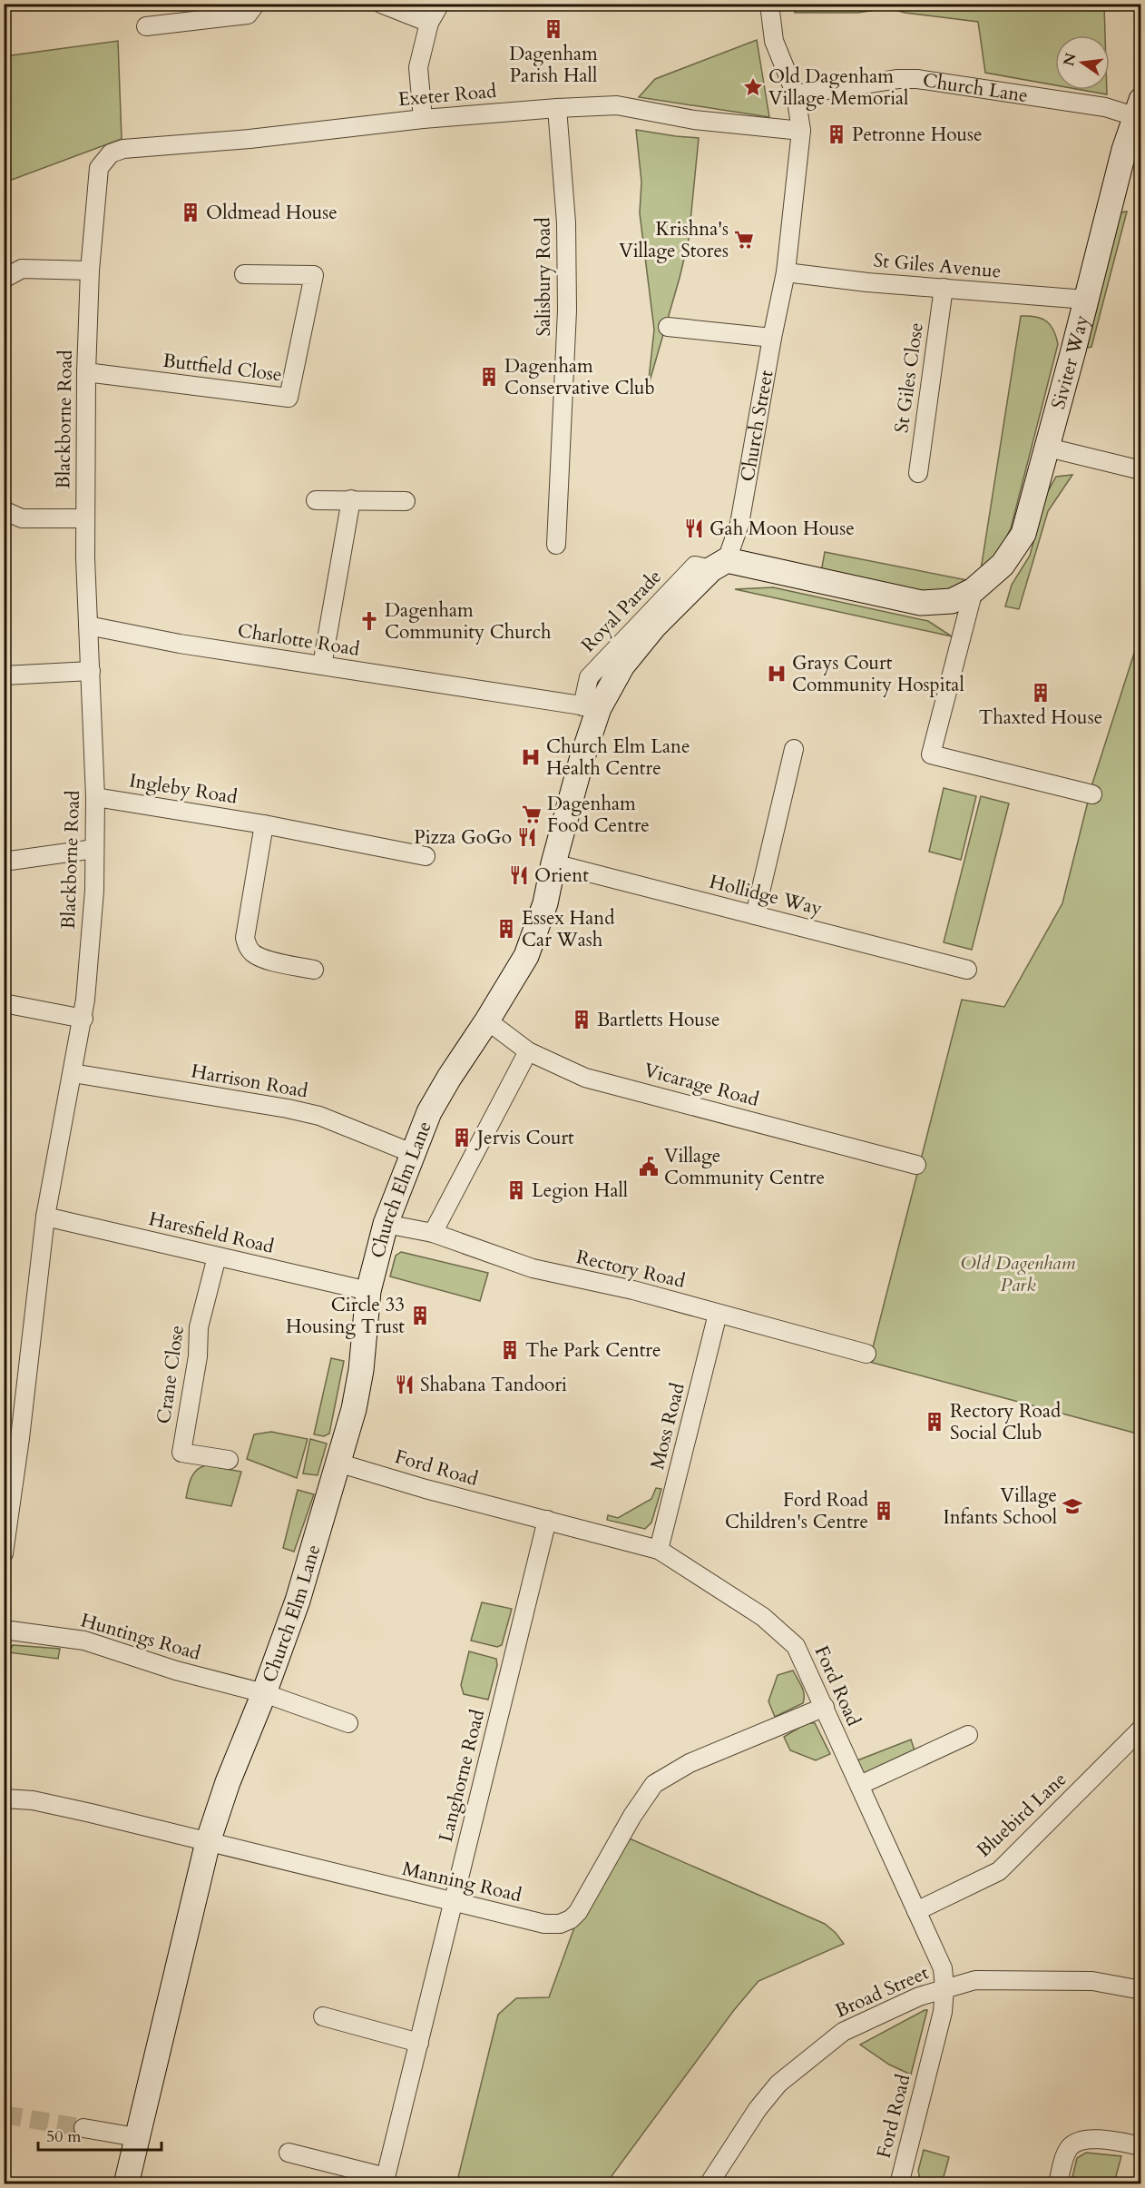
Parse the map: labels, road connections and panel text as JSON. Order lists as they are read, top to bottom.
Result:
{
  "streets": {
    "street": [
      "Church Lane",
      "Exeter Road",
      "St Giles Avenue",
      "Salisbury Road",
      "Siviter Way",
      "Buttfield Close",
      "St Giles Close",
      "Blackborne Road",
      "Church Street",
      "Charlotte Road",
      "Ingleby Road",
      "Hollidge Way",
      "Harrison Road",
      "Vicarage Road",
      "Church Elm Lane",
      "Haresfield Road",
      "Rectory Road",
      "Crane Close",
      "Moss Road",
      "Ford Road",
      "Huntings Road",
      "Langhorne Road",
      "Bluebird Lane",
      "Manning Road",
      "Broad Street"
    ]
  },
  "crossings": [
    ["Church Lane", "Siviter Way"],
    ["Church Lane", "Church Street"],
    ["Exeter Road", "Salisbury Road"],
    ["Exeter Road", "Blackborne Road"],
    ["Exeter Road", "Church Street"],
    ["St Giles Avenue", "Siviter Way"],
    ["St Giles Avenue", "St Giles Close"],
    ["St Giles Avenue", "Church Street"],
    ["Siviter Way", "Church Street"],
    ["Buttfield Close", "Blackborne Road"],
    ["Blackborne Road", "Charlotte Road"],
    ["Blackborne Road", "Ingleby Road"],
    ["Blackborne Road", "Harrison Road"],
    ["Blackborne Road", "Haresfield Road"],
    ["Church Street", "Charlotte Road"],
    ["Church Street", "Church Elm Lane"],
    ["Charlotte Road", "Church Elm Lane"],
    ["Hollidge Way", "Church Elm Lane"],
    ["Harrison Road", "Church Elm Lane"],
    ["Vicarage Road", "Church Elm Lane"],
    ["Church Elm Lane", "Haresfield Road"],
    ["Church Elm Lane", "Rectory Road"],
    ["Church Elm Lane", "Ford Road"],
    ["Church Elm Lane", "Huntings Road"],
    ["Church Elm Lane", "Manning Road"],
    ["Haresfield Road", "Crane Close"],
    ["Rectory Road", "Moss Road"],
    ["Moss Road", "Ford Road"],
    ["Ford Road", "Langhorne Road"],
    ["Ford Road", "Bluebird Lane"],
    ["Ford Road", "Manning Road"],
    ["Ford Road", "Broad Street"],
    ["Langhorne Road", "Manning Road"]
  ],
  "parks": ["Old Dagenham Park"],
  "places": {
    "building": [
      "Dagenham Parish Hall",
      "Petronne House",
      "Oldmead House",
      "Dagenham Conservative Club",
      "Thaxted House",
      "Essex Hand Car Wash",
      "Bartletts House",
      "Jervis Court",
      "Legion Hall",
      "Circle 33 Housing Trust",
      "The Park Centre",
      "Rectory Road Social Club",
      "Ford Road Children's Centre"
    ],
    "place": ["Old Dagenham Village Memorial"],
    "supermarket": ["Krishna's Village Stores", "Dagenham Food Centre"],
    "restaurant": [
      "Gah Moon House",
      "Pizza GoGo",
      "Orient",
      "Shabana Tandoori"
    ],
    "church": ["Dagenham Community Church"],
    "hospital": ["Grays Court Community Hospital", "Church Elm Lane Health Centre"],
    "public building": ["Village Community Centre"],
    "school or university": ["Village Infants School"]
  },
  "scale_bar": "50 m",
  "north": "left"
}
